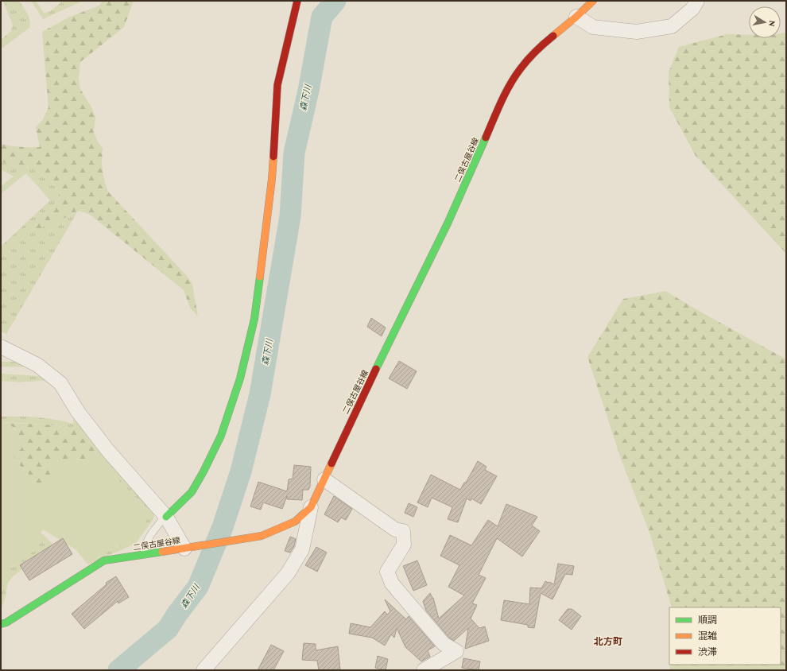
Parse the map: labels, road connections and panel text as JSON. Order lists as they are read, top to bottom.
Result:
{
  "streets": {
    "main road": ["二俣古屋谷線"]
  },
  "districts": ["北方町"],
  "water": ["森下川"],
  "legend": ["順調", "混雑", "渋滞"],
  "north": "right"
}
